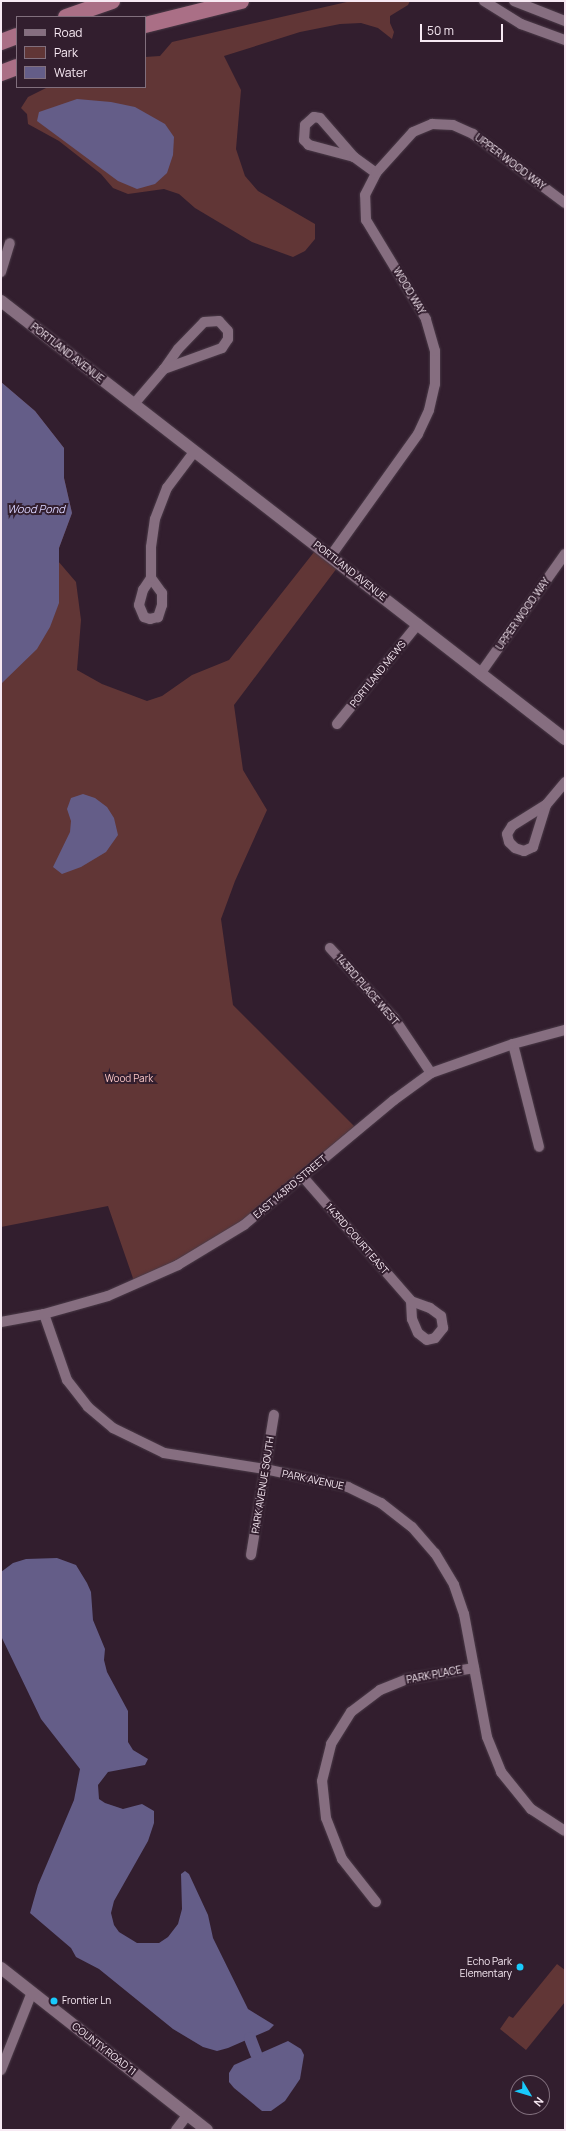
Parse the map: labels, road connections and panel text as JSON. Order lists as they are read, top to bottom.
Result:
{
  "streets": {
    "street": [
      "UPPER WOOD WAY",
      "WOOD WAY",
      "PORTLAND AVENUE",
      "PORTLAND MEWS",
      "143RD PLACE WEST",
      "EAST 143RD STREET",
      "143RD COURT EAST",
      "PARK AVENUE",
      "PARK AVENUE SOUTH",
      "PARK PLACE",
      "COUNTY ROAD 11"
    ]
  },
  "crossings": [
    ["UPPER WOOD WAY", "WOOD WAY"],
    ["UPPER WOOD WAY", "PORTLAND AVENUE"],
    ["WOOD WAY", "PORTLAND AVENUE"],
    ["PORTLAND AVENUE", "PORTLAND MEWS"],
    ["143RD PLACE WEST", "EAST 143RD STREET"],
    ["EAST 143RD STREET", "143RD COURT EAST"],
    ["EAST 143RD STREET", "PARK AVENUE"],
    ["PARK AVENUE", "PARK AVENUE SOUTH"],
    ["PARK AVENUE", "PARK PLACE"]
  ],
  "water": ["Wood Pond"],
  "parks": ["Wood Park"],
  "places": ["Echo Park Elementary", "Frontier Ln"],
  "legend": ["Road", "Park", "Water"],
  "scale_bar": "50 m",
  "north": "bottom right"
}
